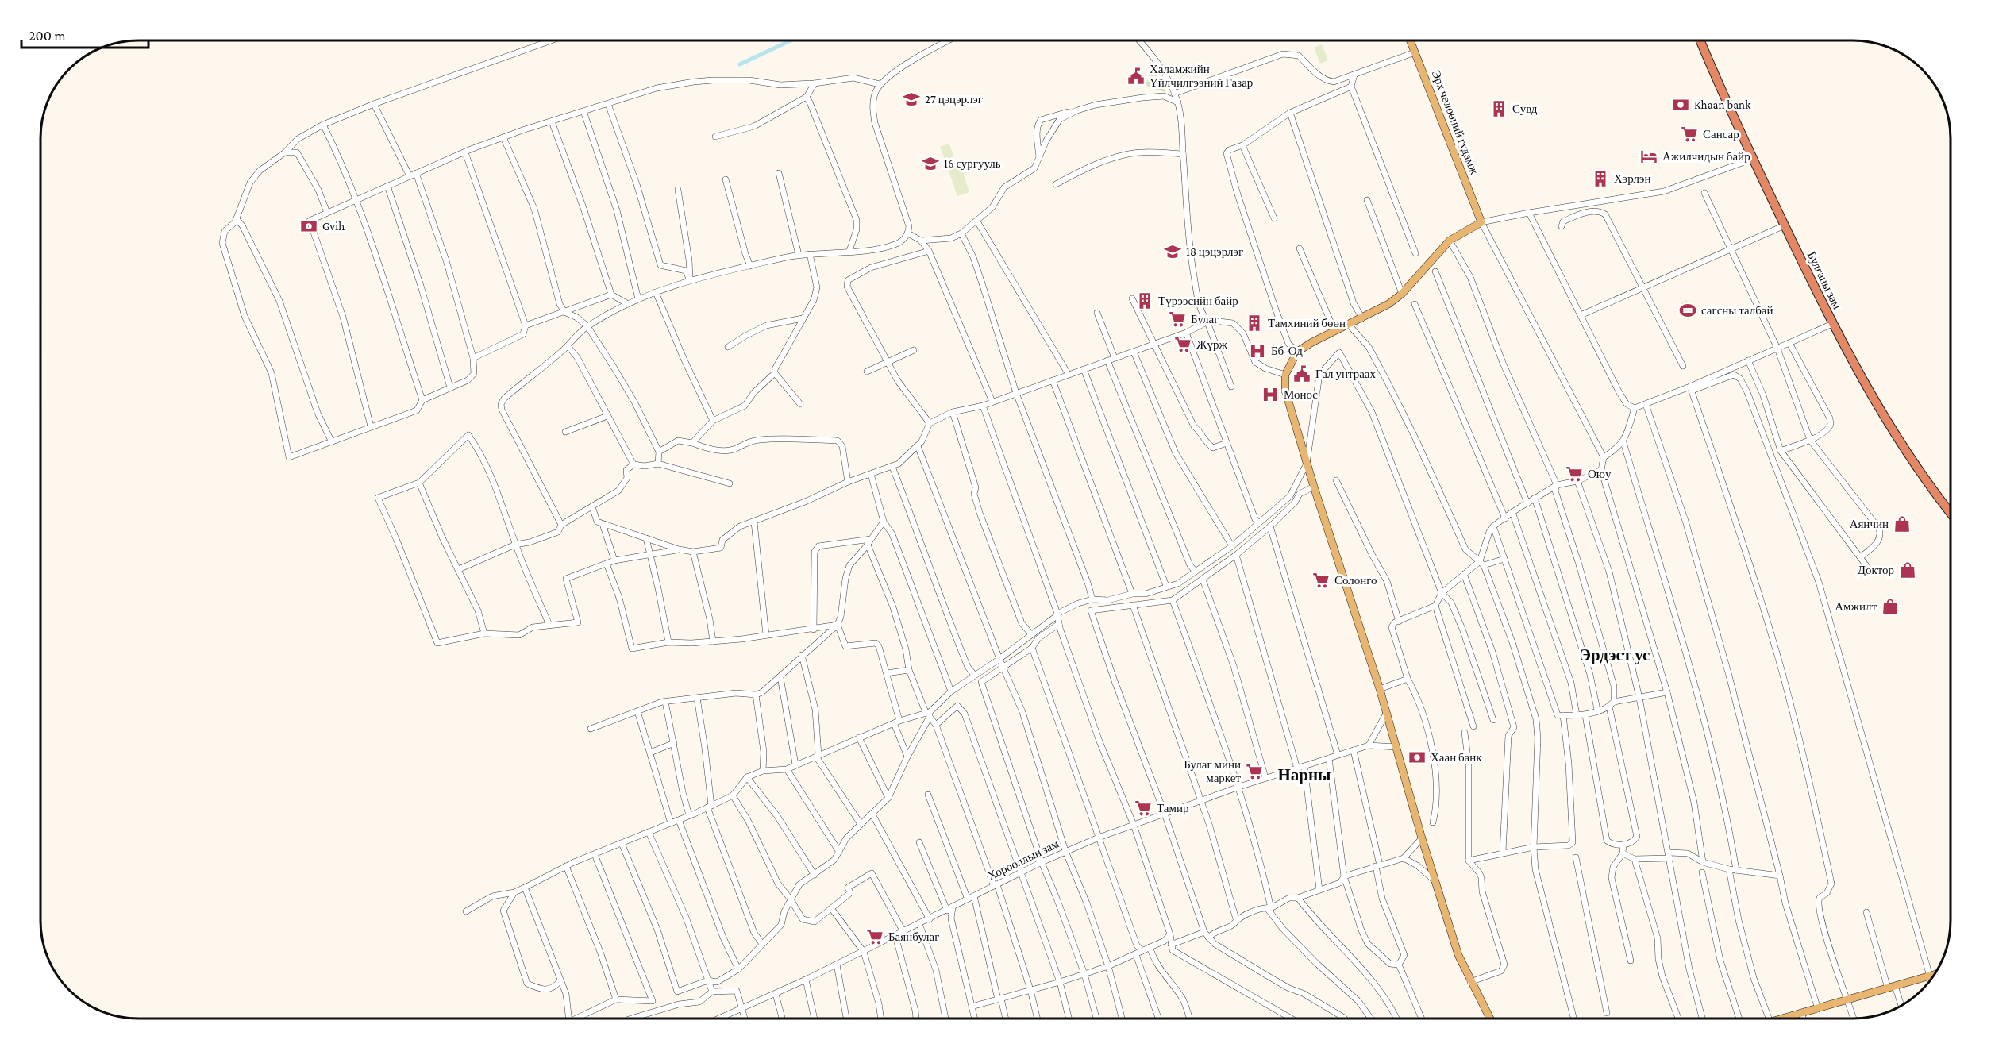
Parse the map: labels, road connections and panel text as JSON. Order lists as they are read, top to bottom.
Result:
{
  "streets": {
    "highway": ["Булганы зам"],
    "main road": ["Эрх чөлөөний гудамж"],
    "street": ["Хорооллын зам"]
  },
  "districts": ["Эрдэст ус", "Нарны"],
  "places": {
    "public building": ["Халамжийн Үйлчилгээний Газар", "Гал унтраах"],
    "school or university": ["27 цэцэрлэг", "16 сургууль", "18 цэцэрлэг"],
    "bank": ["Khaan bank", "Gvih", "Хаан банк"],
    "building": [
      "Сувд",
      "Хэрлэн",
      "Түрээсийн байр",
      "Тамхиний бөөн"
    ],
    "supermarket": [
      "Сансар",
      "Булаг",
      "Жүрж",
      "Оюу",
      "Солонго",
      "Булаг мини маркет",
      "Тамир",
      "Баянбулаг"
    ],
    "hotel": ["Ажилчидын байр"],
    "sports": ["сагсны талбай"],
    "hospital": ["Бб-Од", "Монос"],
    "shop": ["Аянчин", "Доктор", "Амжилт"]
  },
  "scale_bar": "200 m"
}
